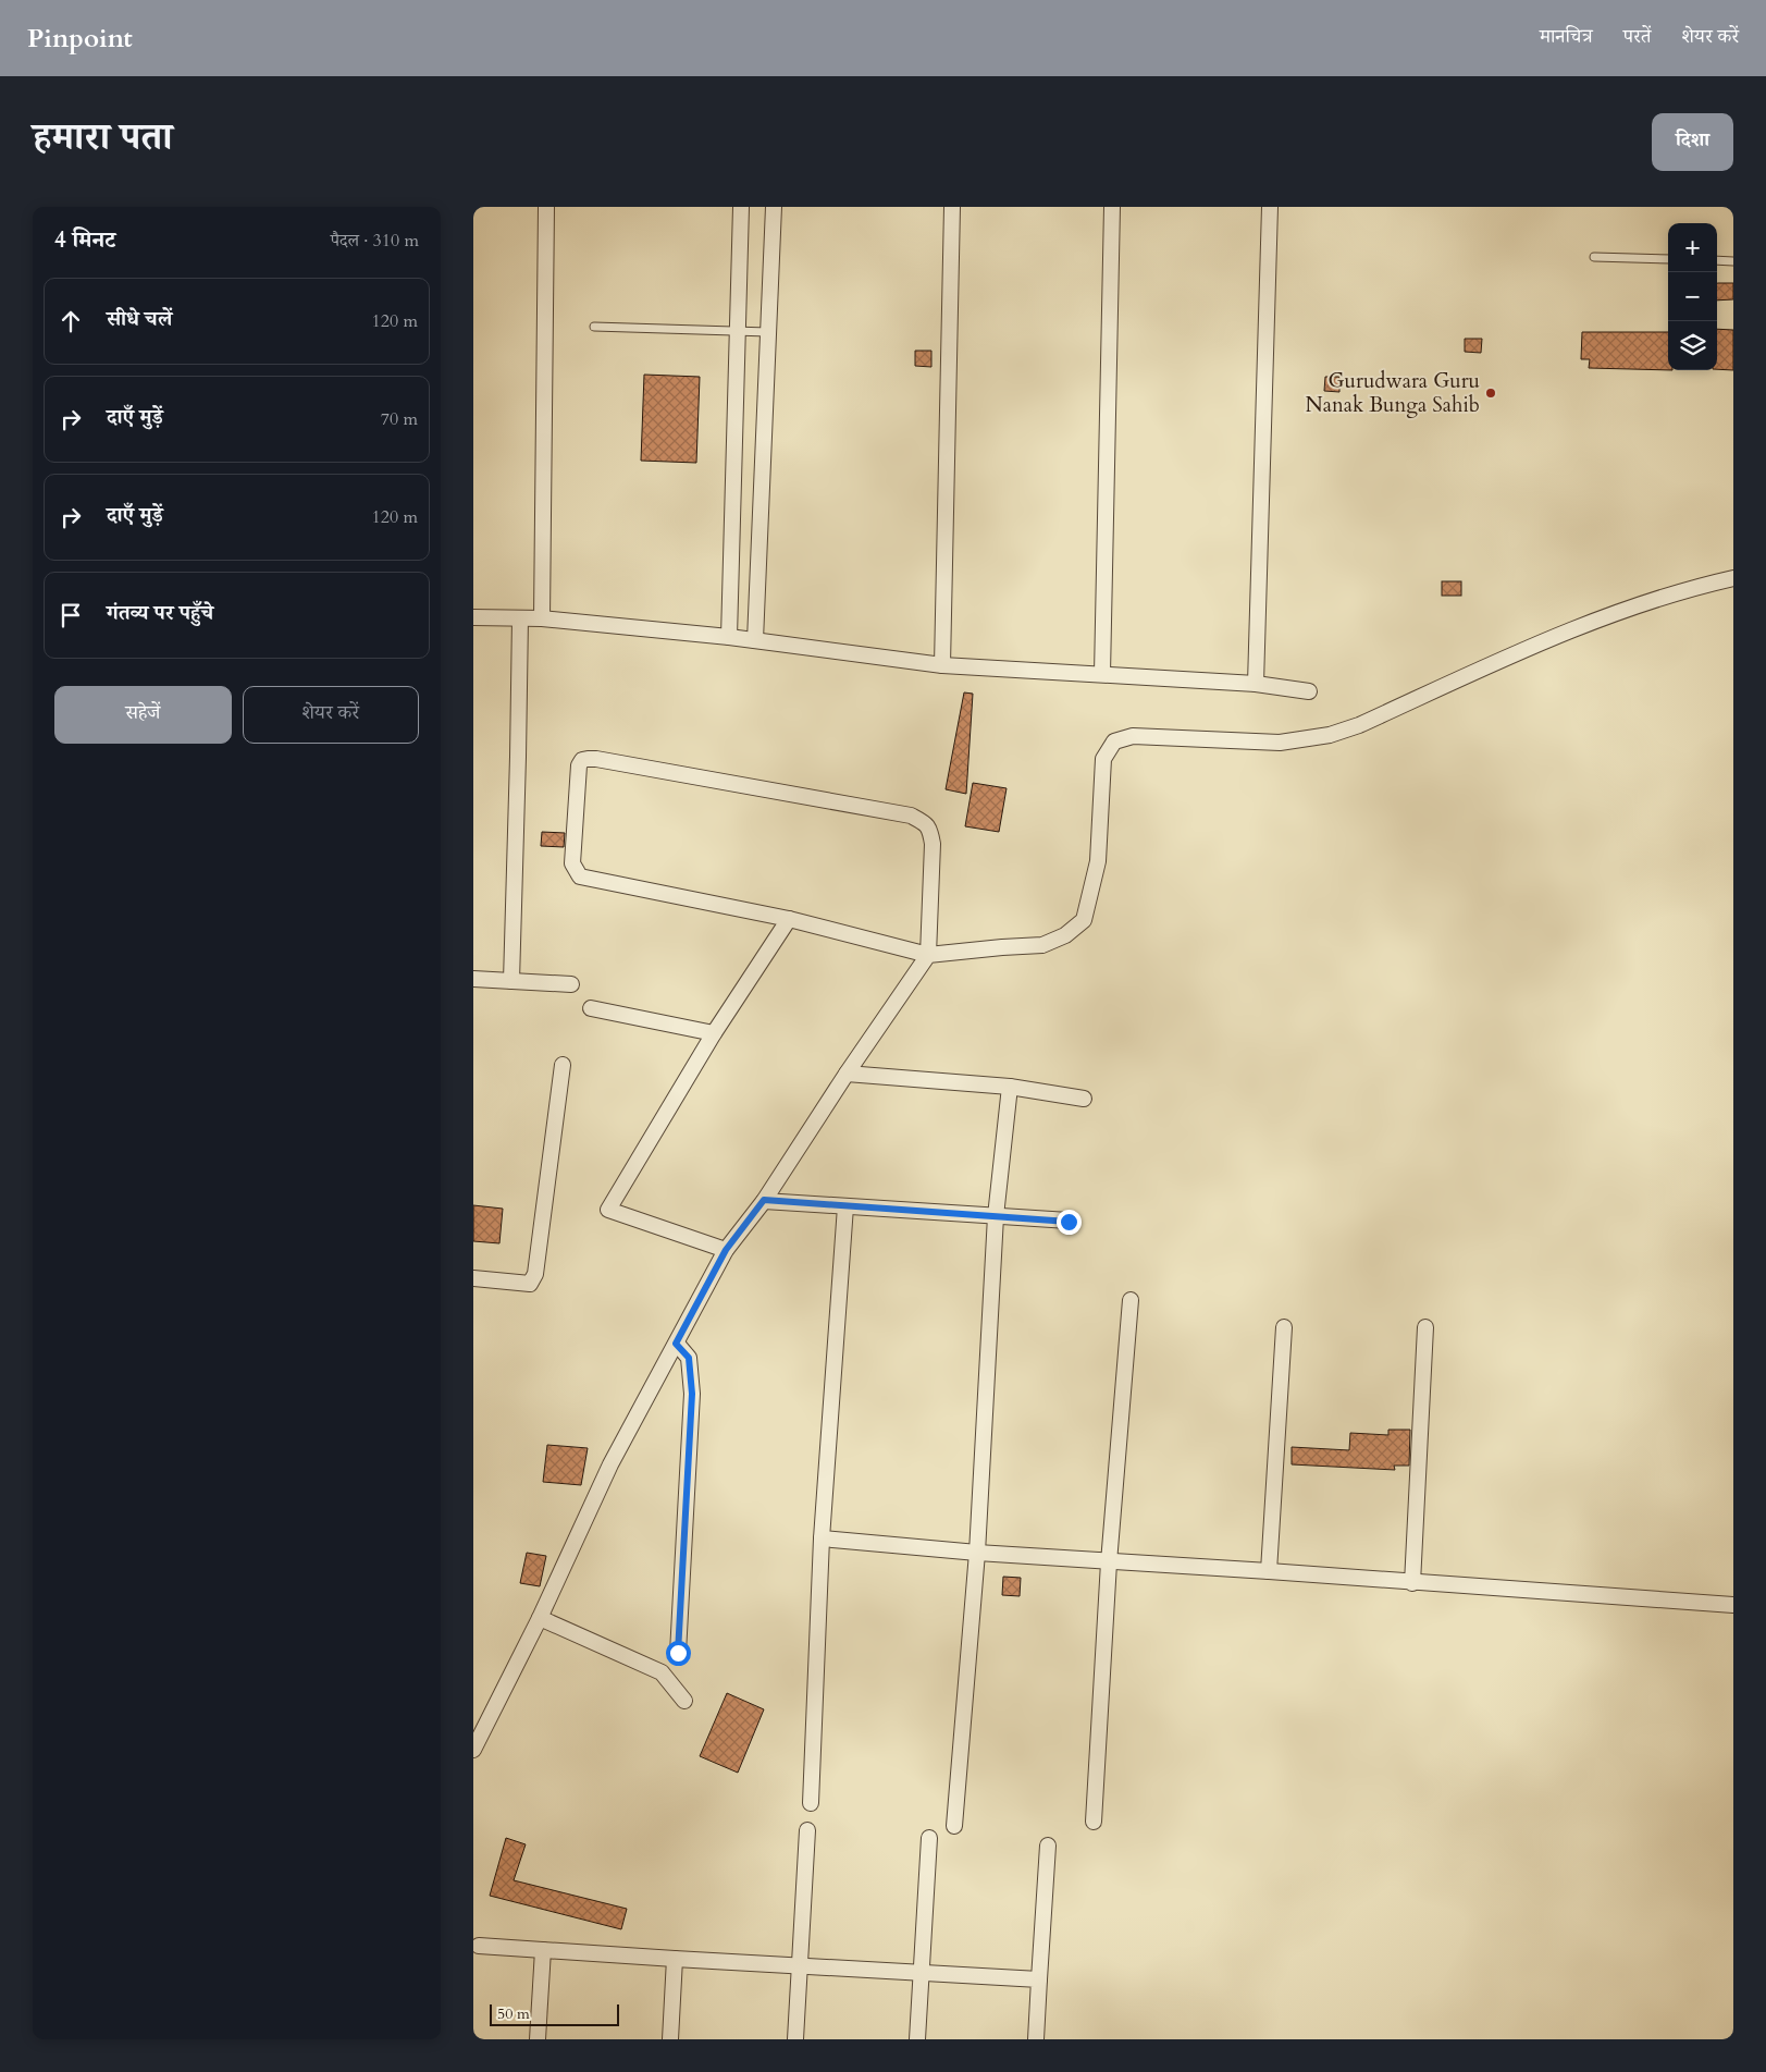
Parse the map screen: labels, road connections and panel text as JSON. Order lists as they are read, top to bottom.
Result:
{
  "places": ["Gurudwara Guru Nanak Bunga Sahib"],
  "scale_bar": "50 m",
  "page": {
    "header": "Pinpoint",
    "nav": ["मानचित्र", "परतें", "शेयर करें"],
    "title": "हमारा पता",
    "buttons": [
      "दिशा",
      ["सहेजें", "शेयर करें"]
    ],
    "heading": ["4 मिनट", "पैदल · 310 m"],
    "map_buttons": ["+", "−"],
    "list": [
      ["सीधे चलें", "120 m"],
      ["दाएँ मुड़ें", "70 m"],
      ["दाएँ मुड़ें", "120 m"],
      "गंतव्य पर पहुँचे"
    ],
    "scale": "50 m"
  }
}
